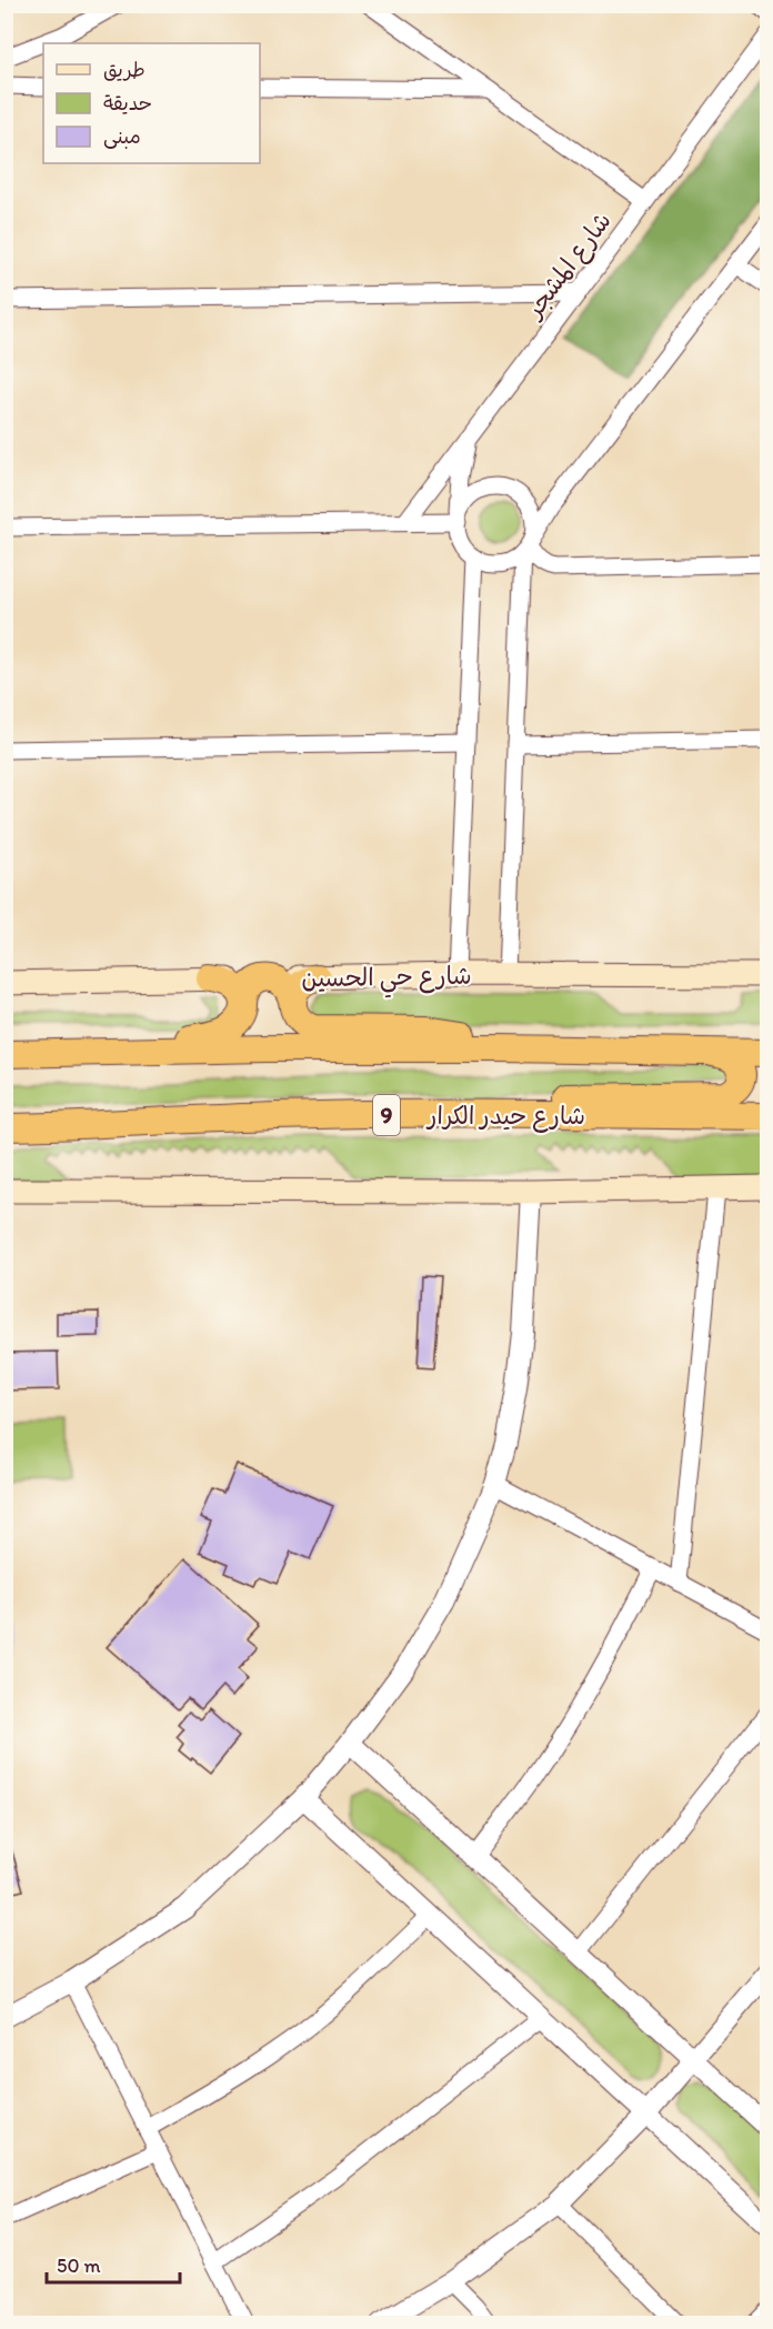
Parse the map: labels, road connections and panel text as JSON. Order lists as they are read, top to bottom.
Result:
{
  "streets": {
    "highway": ["9", "شارع حيدر الكرار"],
    "main road": ["شارع حي الحسين"],
    "street": ["شارع المشجر"]
  },
  "legend": ["طريق", "حديقة", "مبنى"],
  "scale_bar": "50 m"
}
